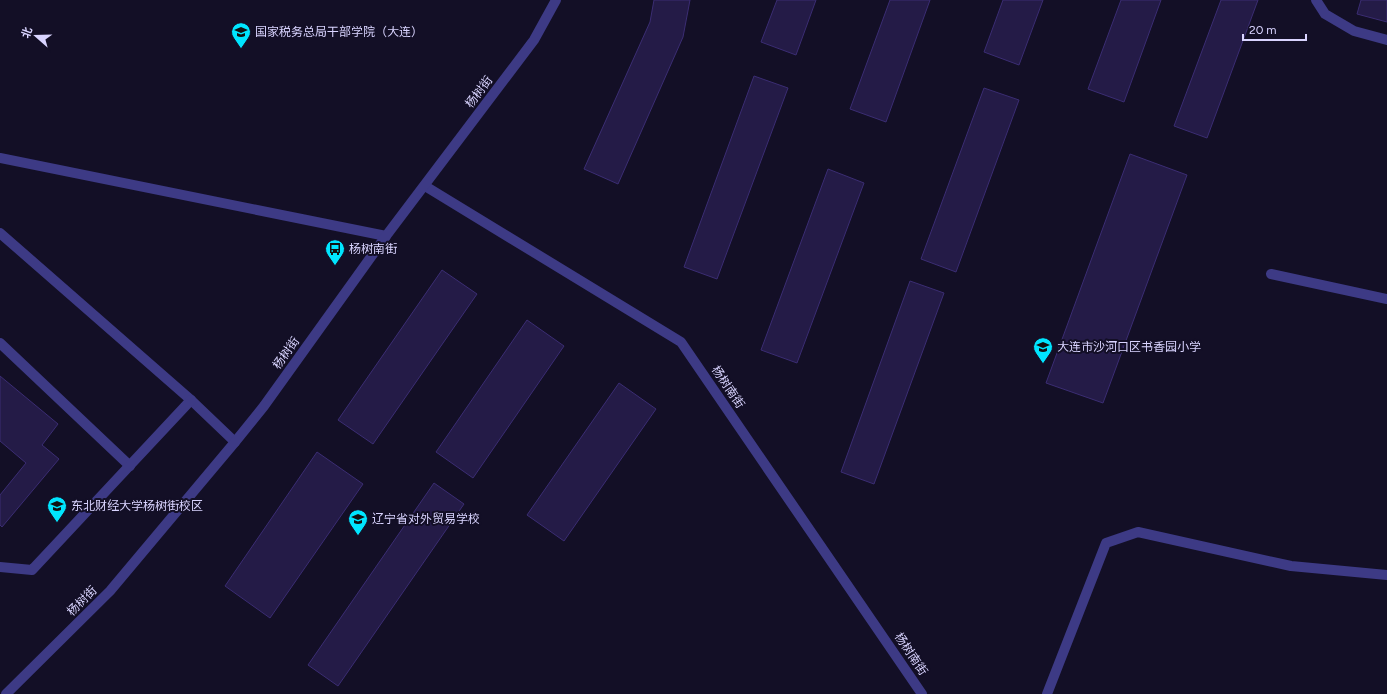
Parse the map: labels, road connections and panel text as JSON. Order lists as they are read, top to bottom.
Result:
{
  "streets": {
    "street": ["杨树街", "杨树南街"]
  },
  "crossings": [
    ["杨树街", "杨树南街"]
  ],
  "places": {
    "school or university": [
      "国家税务总局干部学院（大连）",
      "大连市沙河口区书香园小学",
      "东北财经大学杨树街校区",
      "辽宁省对外贸易学校"
    ],
    "bus stop": ["杨树南街"]
  },
  "scale_bar": "20 m",
  "north": "left"
}
